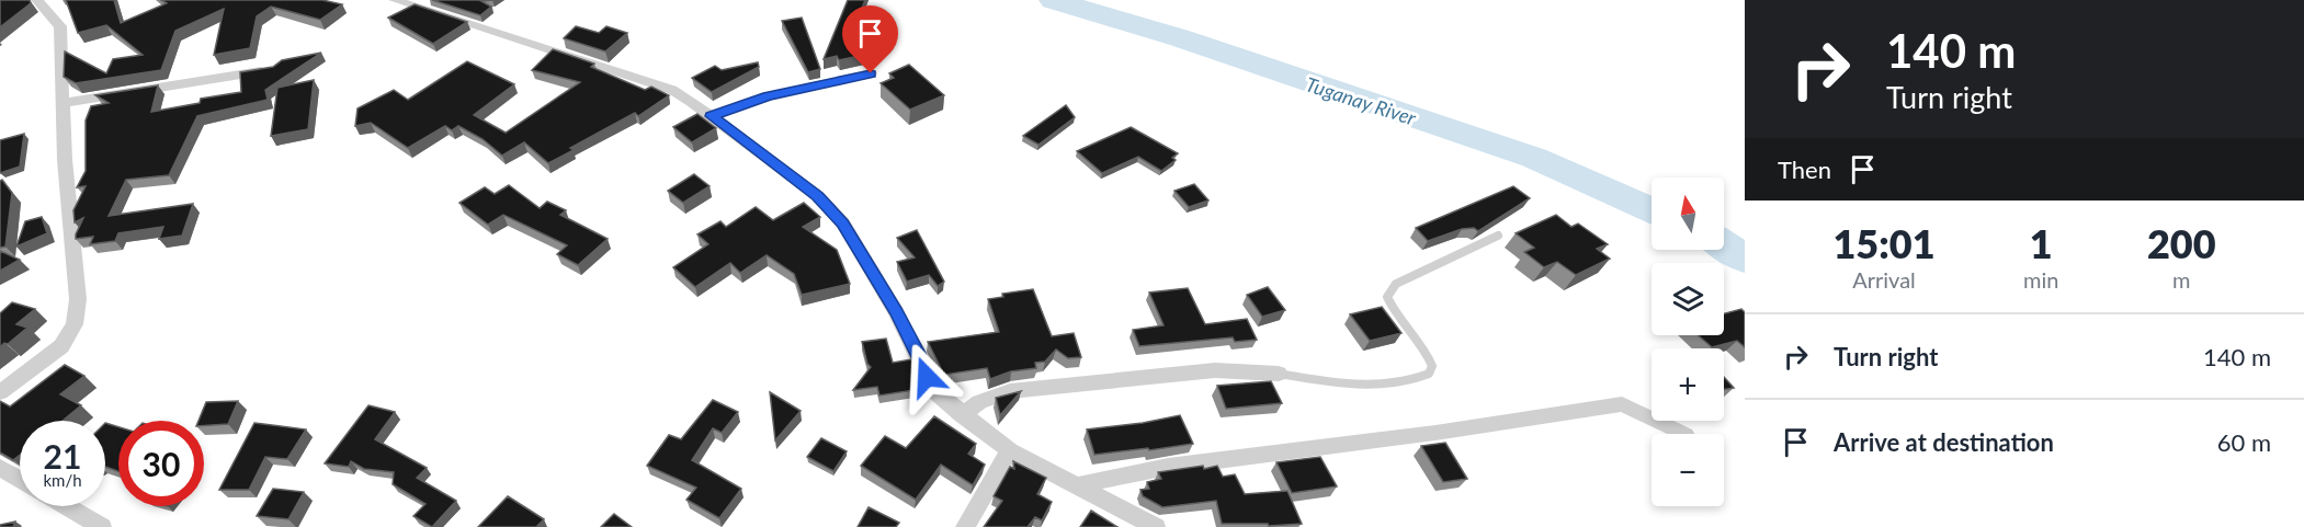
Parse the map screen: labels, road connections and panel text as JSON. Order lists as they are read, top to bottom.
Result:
{
  "water": ["Tuganay River"],
  "north": "top",
  "page": {
    "turn": ["140 m", "Turn right"],
    "then": "Then",
    "map_buttons": ["+", "−"],
    "eta": [
      "15:01",
      "Arrival",
      "1",
      "min",
      "200",
      "m"
    ],
    "list": [
      {
        "name": "Turn right",
        "value": "140 m"
      },
      {
        "name": "Arrive at destination",
        "value": "60 m"
      }
    ],
    "speed": "21 km/h",
    "limit": "30"
  }
}
